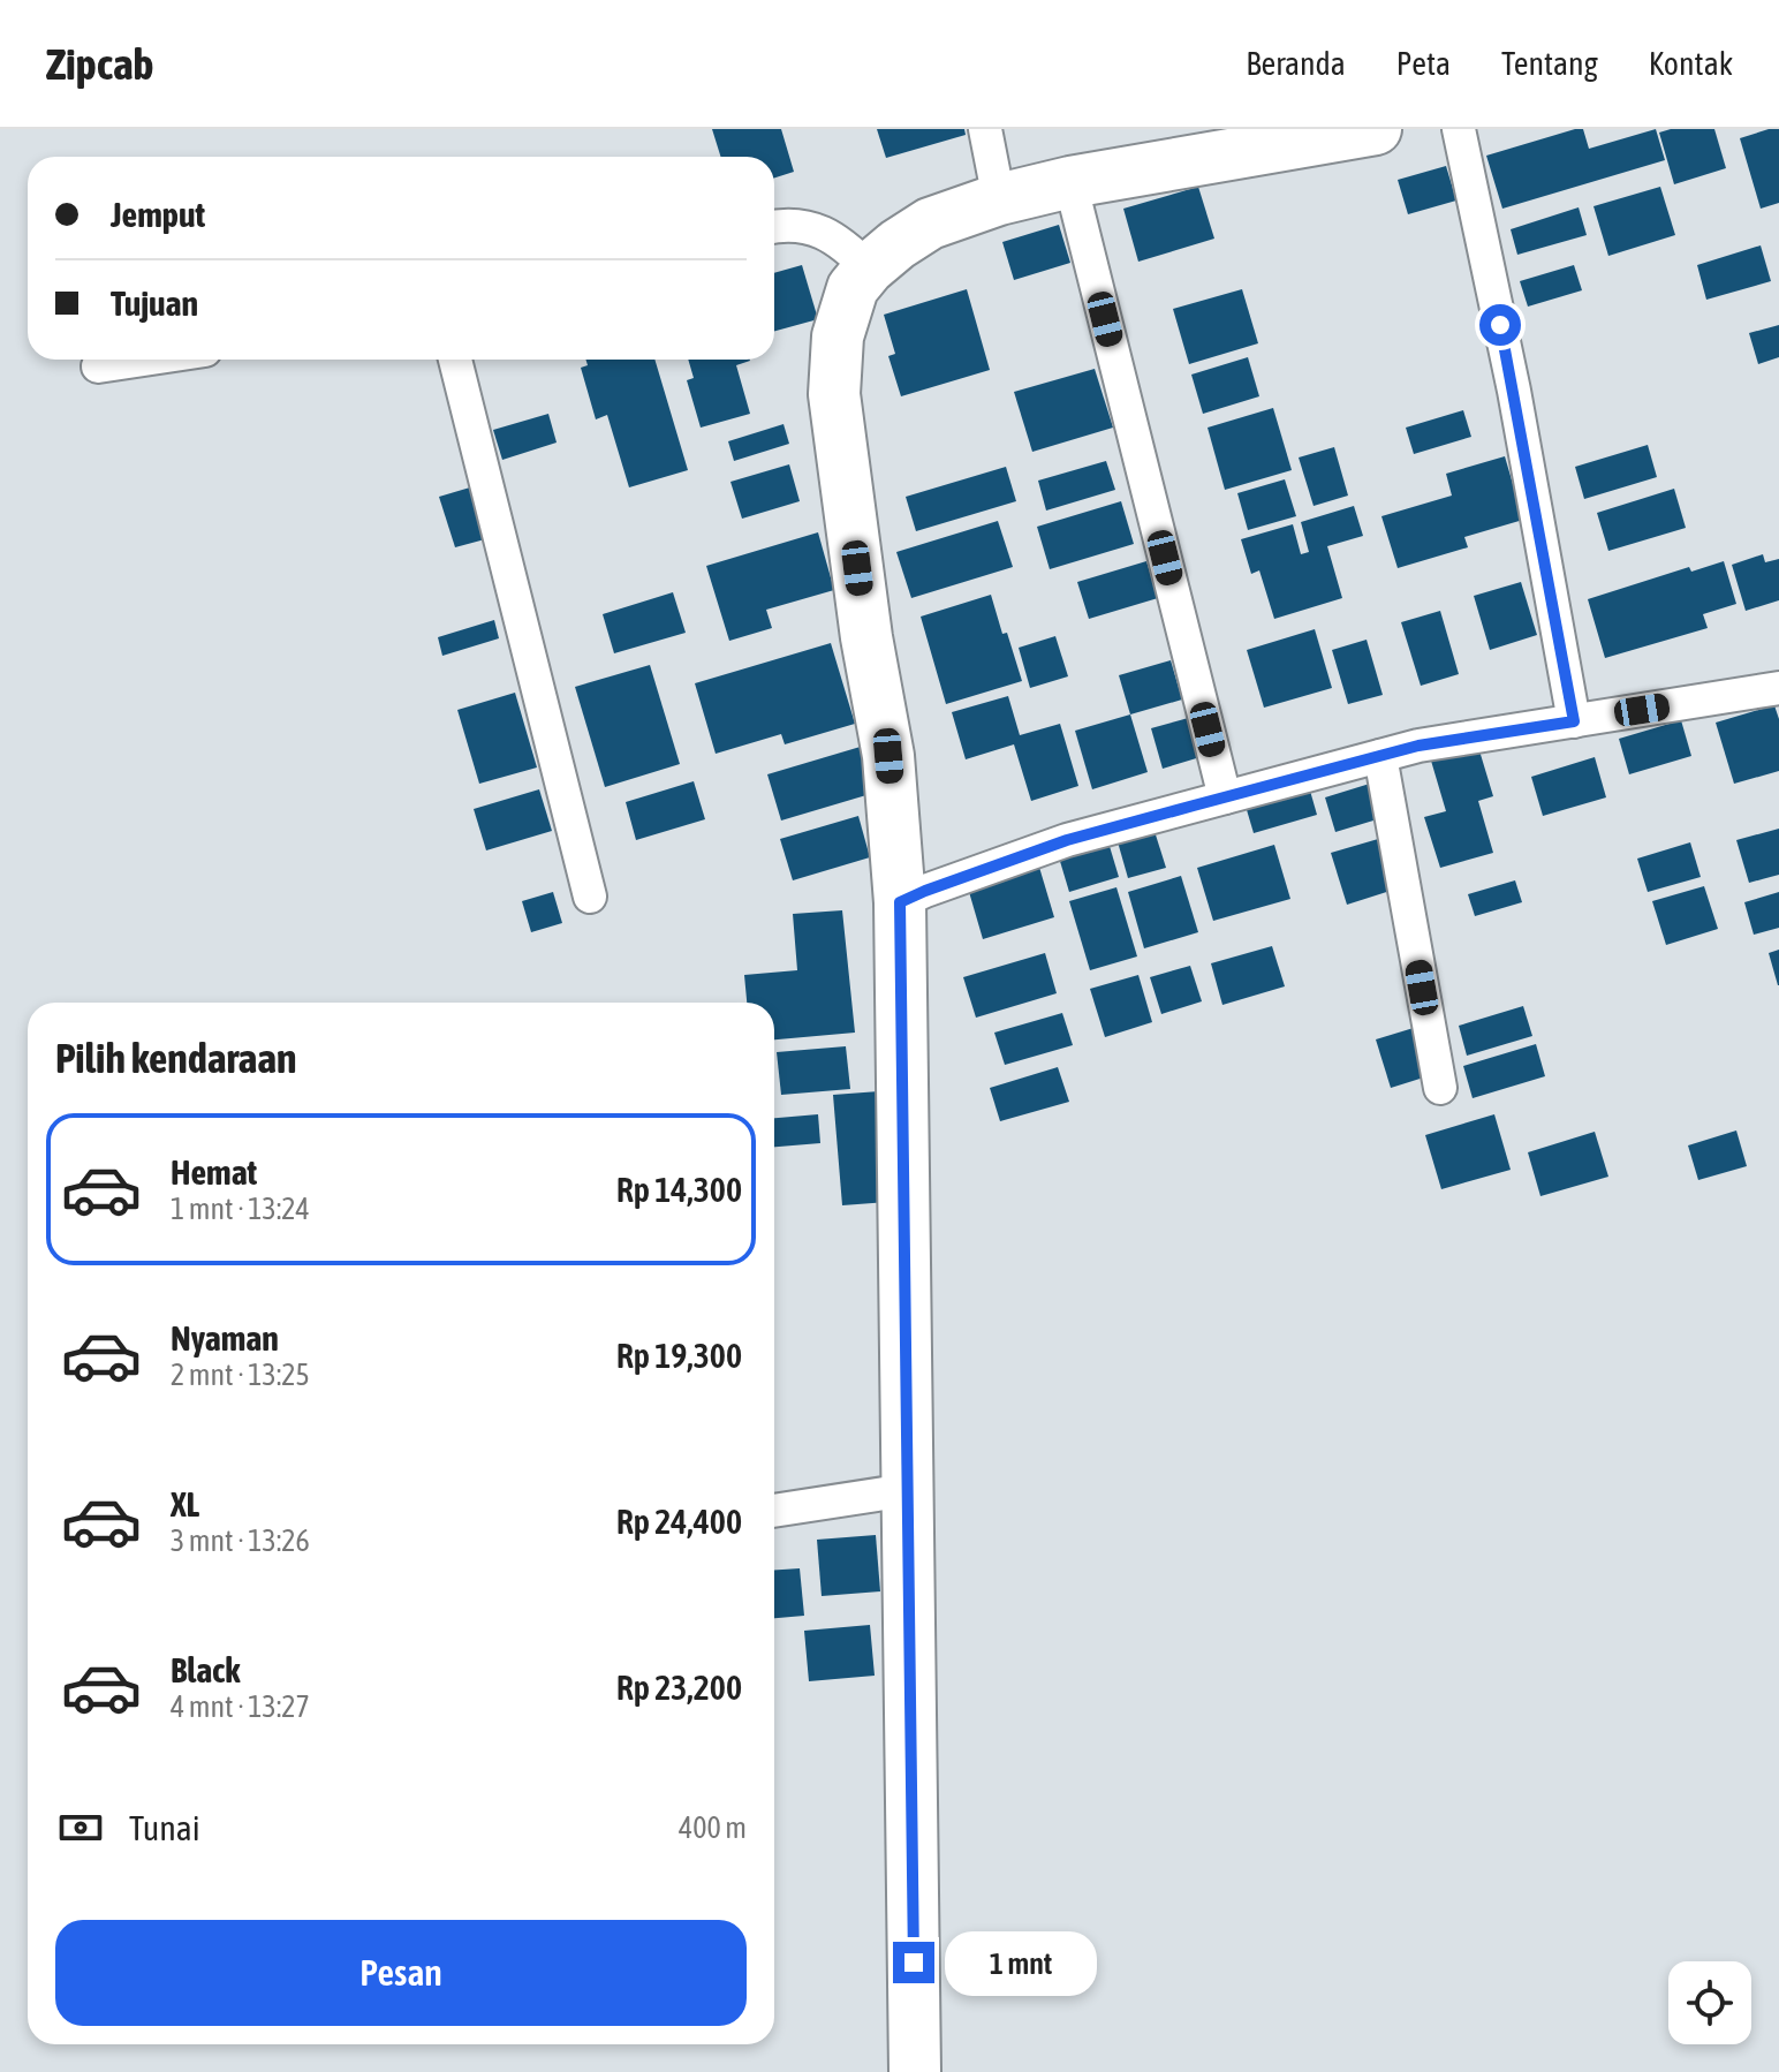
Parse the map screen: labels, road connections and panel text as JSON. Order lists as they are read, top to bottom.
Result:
{
  "page": {
    "header": "Zipcab",
    "nav": [
      "Beranda",
      "Peta",
      "Tentang",
      "Kontak"
    ],
    "banner": ["Jemput", "Tujuan"],
    "heading": "Pilih kendaraan",
    "list": [
      {
        "name": "Hemat",
        "note": "1 mnt · 13:24",
        "value": "Rp 14,300"
      },
      {
        "name": "Nyaman",
        "note": "2 mnt · 13:25",
        "value": "Rp 19,300"
      },
      {
        "name": "XL",
        "note": "3 mnt · 13:26",
        "value": "Rp 24,400"
      },
      {
        "name": "Black",
        "note": "4 mnt · 13:27",
        "value": "Rp 23,200"
      }
    ],
    "pay": ["Tunai", "400 m"],
    "buttons": "Pesan",
    "bubble": "1 mnt"
  }
}
